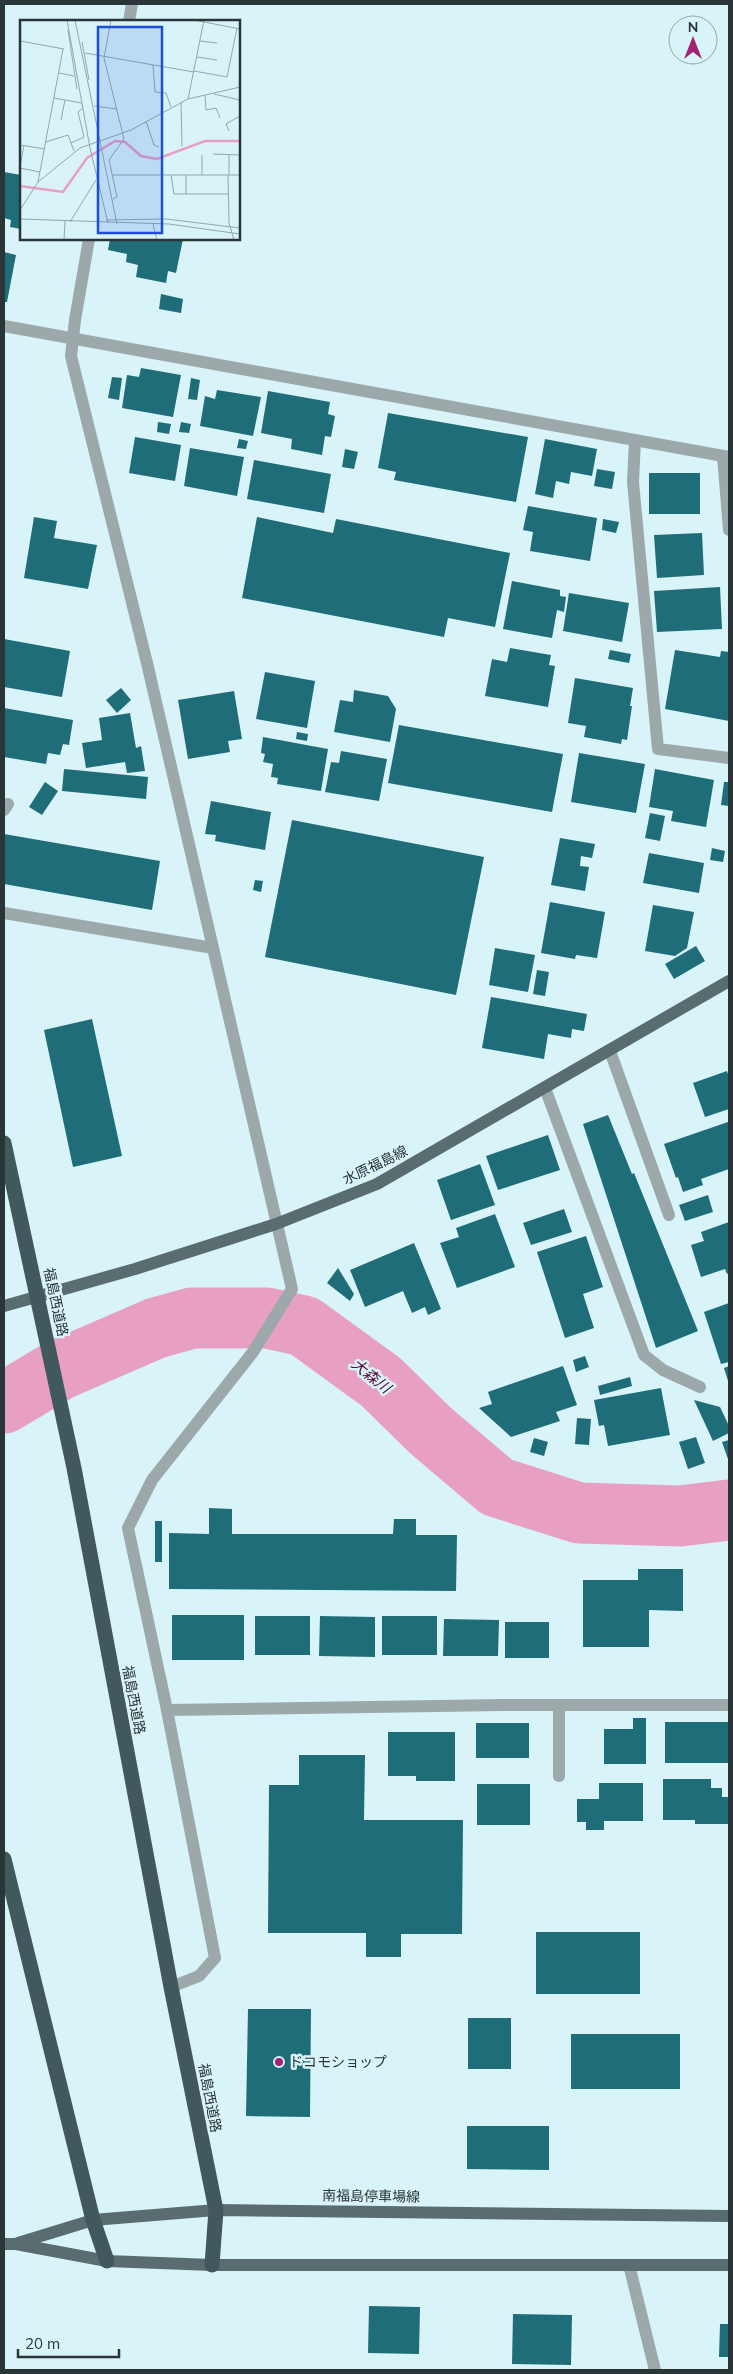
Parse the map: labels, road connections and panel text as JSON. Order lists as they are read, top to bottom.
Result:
{
  "streets": {
    "highway": ["福島西道路"],
    "main road": ["水原福島線", "南福島停車場線"]
  },
  "crossings": [
    ["水原福島線", "福島西道路"],
    ["福島西道路", "南福島停車場線"]
  ],
  "water": ["大森川"],
  "places": ["ドコモショップ"],
  "scale_bar": "20 m",
  "north": "top"
}
